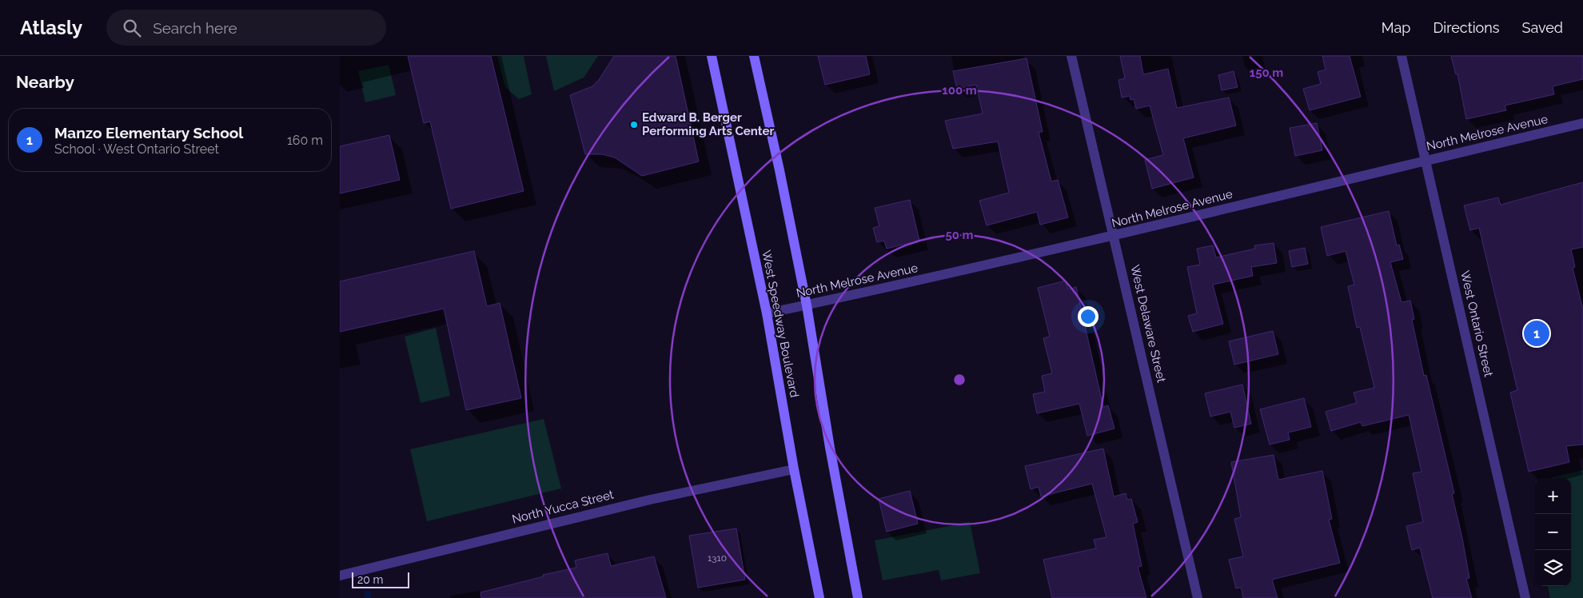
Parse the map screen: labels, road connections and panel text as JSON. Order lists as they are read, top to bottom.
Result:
{
  "streets": {
    "main road": ["West Speedway Boulevard"],
    "street": [
      "North Melrose Avenue",
      "West Delaware Street",
      "West Ontario Street",
      "North Yucca Street"
    ]
  },
  "crossings": [
    ["North Melrose Avenue", "West Speedway Boulevard"],
    ["North Melrose Avenue", "West Delaware Street"],
    ["North Melrose Avenue", "West Ontario Street"],
    ["West Speedway Boulevard", "North Yucca Street"]
  ],
  "places": ["Edward B. Berger Performing Arts Center"],
  "house_numbers": ["1310"],
  "scale_bar": "20 m",
  "page": {
    "header": "Atlasly",
    "search": "Search here",
    "nav": ["Map", "Directions", "Saved"],
    "heading": "Nearby",
    "list": [
      {
        "mark": "1",
        "name": "Manzo Elementary School",
        "note": "School · West Ontario Street",
        "value": "160 m"
      }
    ],
    "pins": "1",
    "map_buttons": ["+", "−"],
    "scale": "20 m"
  },
  "rings": ["150 m", "100 m", "50 m"]
}
